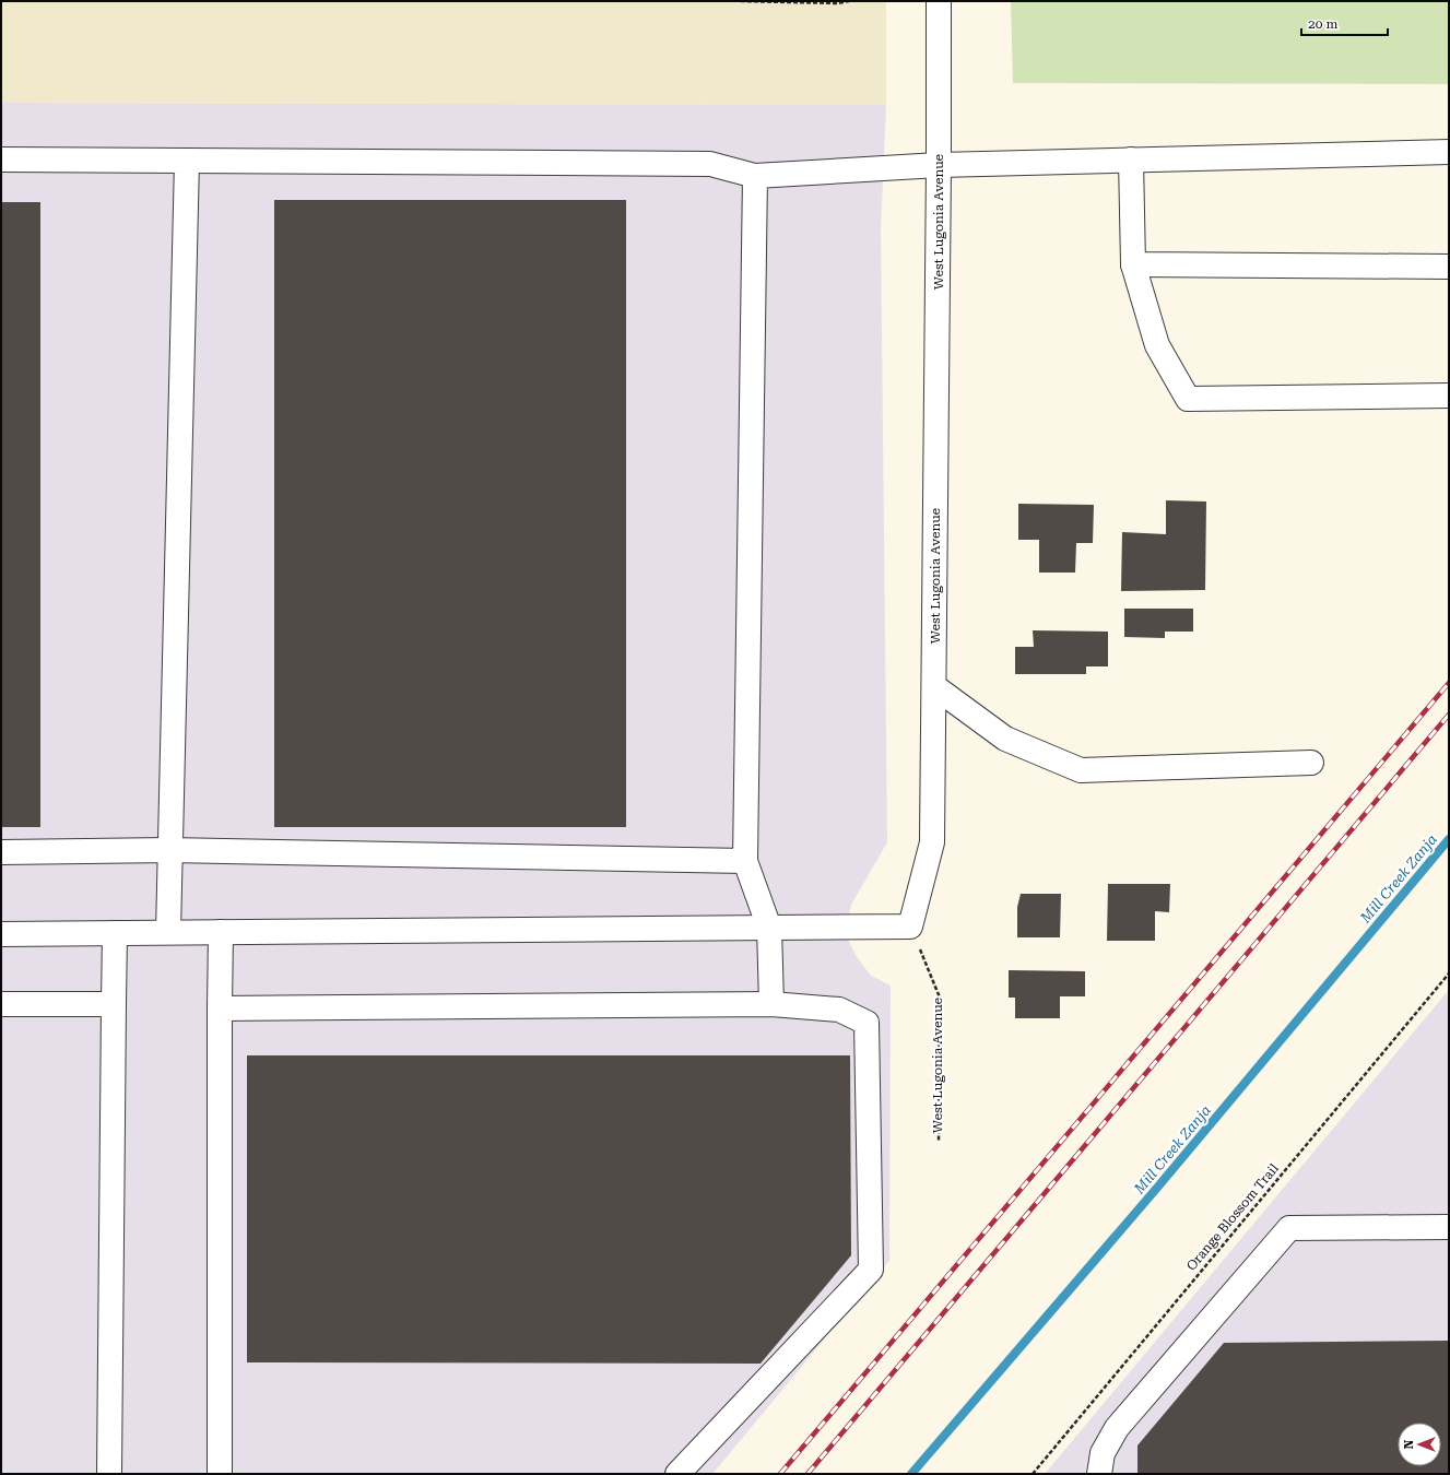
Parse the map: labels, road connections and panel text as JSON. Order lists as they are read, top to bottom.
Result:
{
  "streets": {
    "street": ["West Lugonia Avenue"],
    "path": ["Orange Blossom Trail"]
  },
  "water": ["Mill Creek Zanja"],
  "scale_bar": "20 m",
  "north": "left"
}
